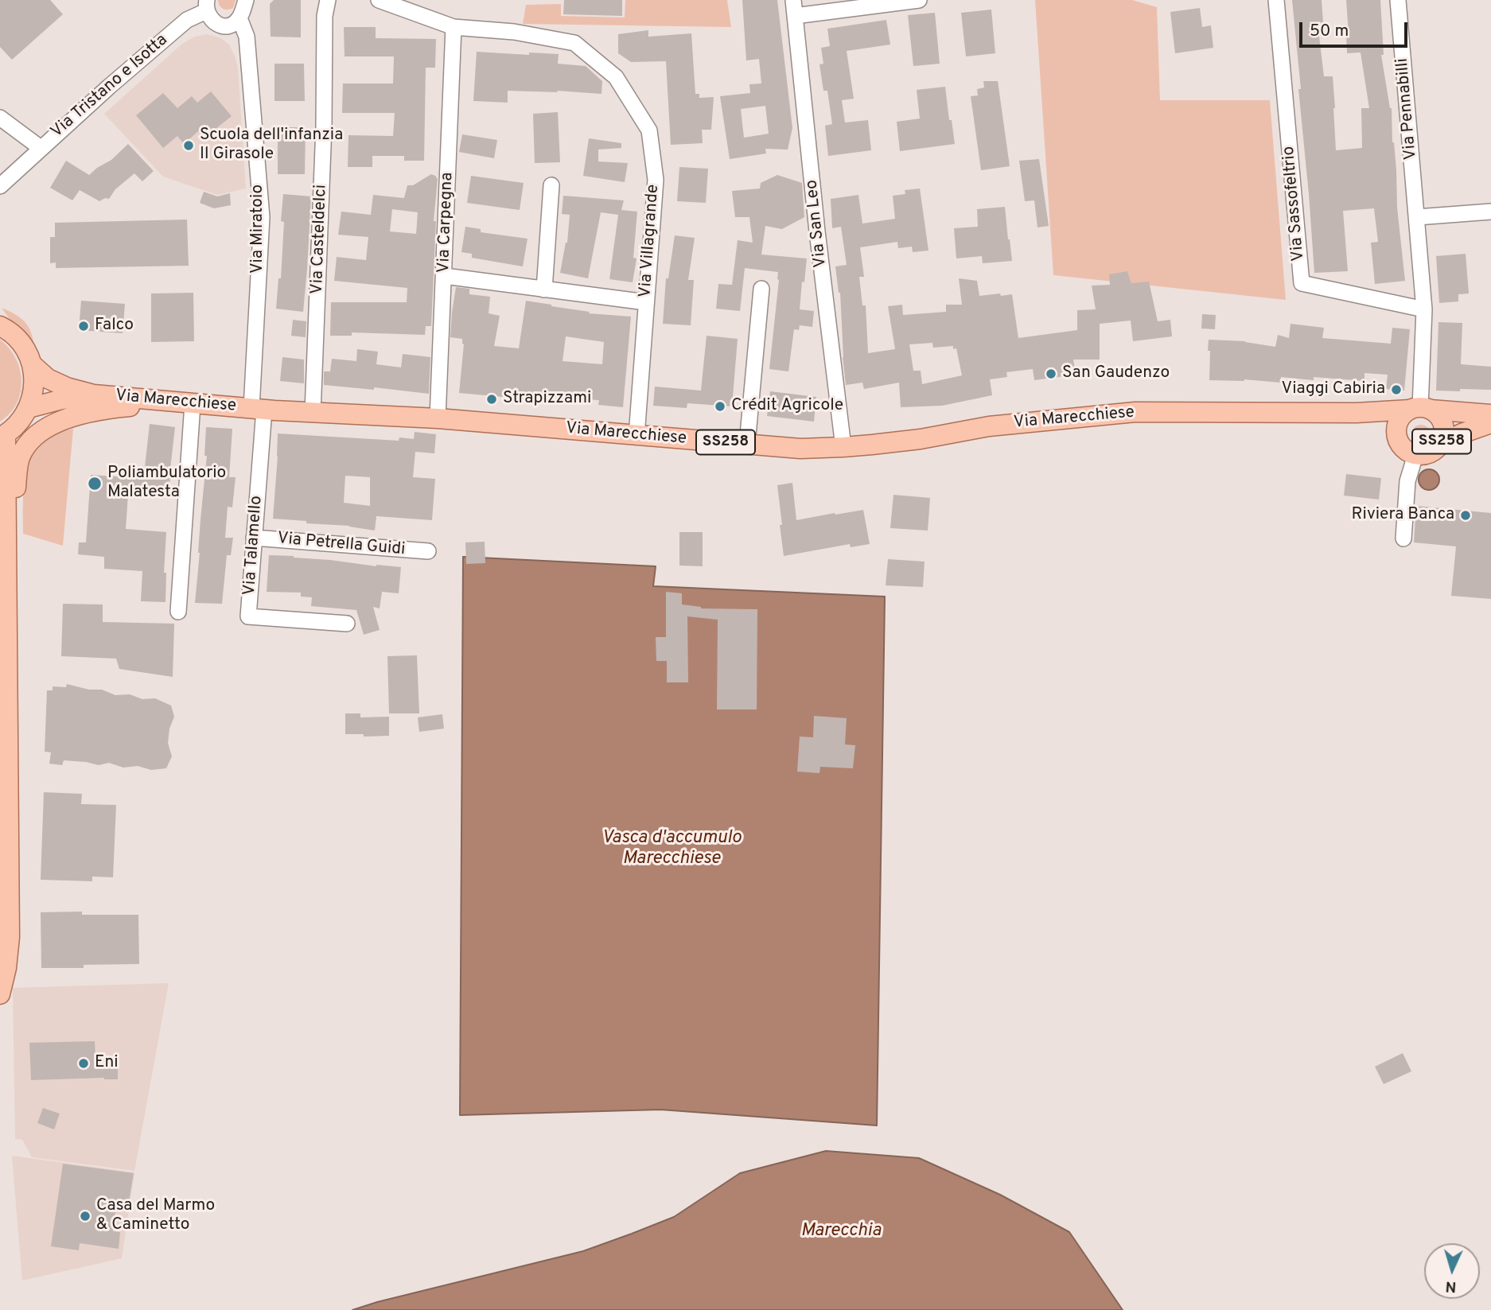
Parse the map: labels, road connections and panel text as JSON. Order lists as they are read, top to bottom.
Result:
{
  "streets": {
    "main road": ["Via Marecchiese", "SS258"],
    "street": [
      "Via Tristano e Isotta",
      "Via Pennabilli",
      "Via Sassofeltrio",
      "Via Carpegna",
      "Via San Leo",
      "Via Miratoio",
      "Via Casteldelci",
      "Via Villagrande",
      "Via Petrella Guidi",
      "Via Talamello"
    ]
  },
  "crossings": [
    ["Via Pennabilli", "Via Sassofeltrio"],
    ["Via Pennabilli", "Via Marecchiese"],
    ["Via Pennabilli", "SS258"],
    ["Via Carpegna", "Via Villagrande"],
    ["Via Carpegna", "Via Marecchiese"],
    ["Via San Leo", "Via Marecchiese"],
    ["Via Miratoio", "Via Marecchiese"],
    ["Via Miratoio", "Via Talamello"],
    ["Via Casteldelci", "Via Marecchiese"],
    ["Via Villagrande", "Via Marecchiese"],
    ["Via Marecchiese", "SS258"],
    ["Via Marecchiese", "Via Talamello"],
    ["Via Petrella Guidi", "Via Talamello"]
  ],
  "water": ["Vasca d'accumulo Marecchiese", "Marecchia"],
  "places": [
    "Scuola dell'infanzia Il Girasole",
    "Falco",
    "San Gaudenzo",
    "Viaggi Cabiria",
    "Strapizzami",
    "Crédit Agricole",
    "Poliambulatorio Malatesta",
    "Riviera Banca",
    "Eni",
    "Casa del Marmo & Caminetto"
  ],
  "scale_bar": "50 m",
  "north": "bottom"
}
